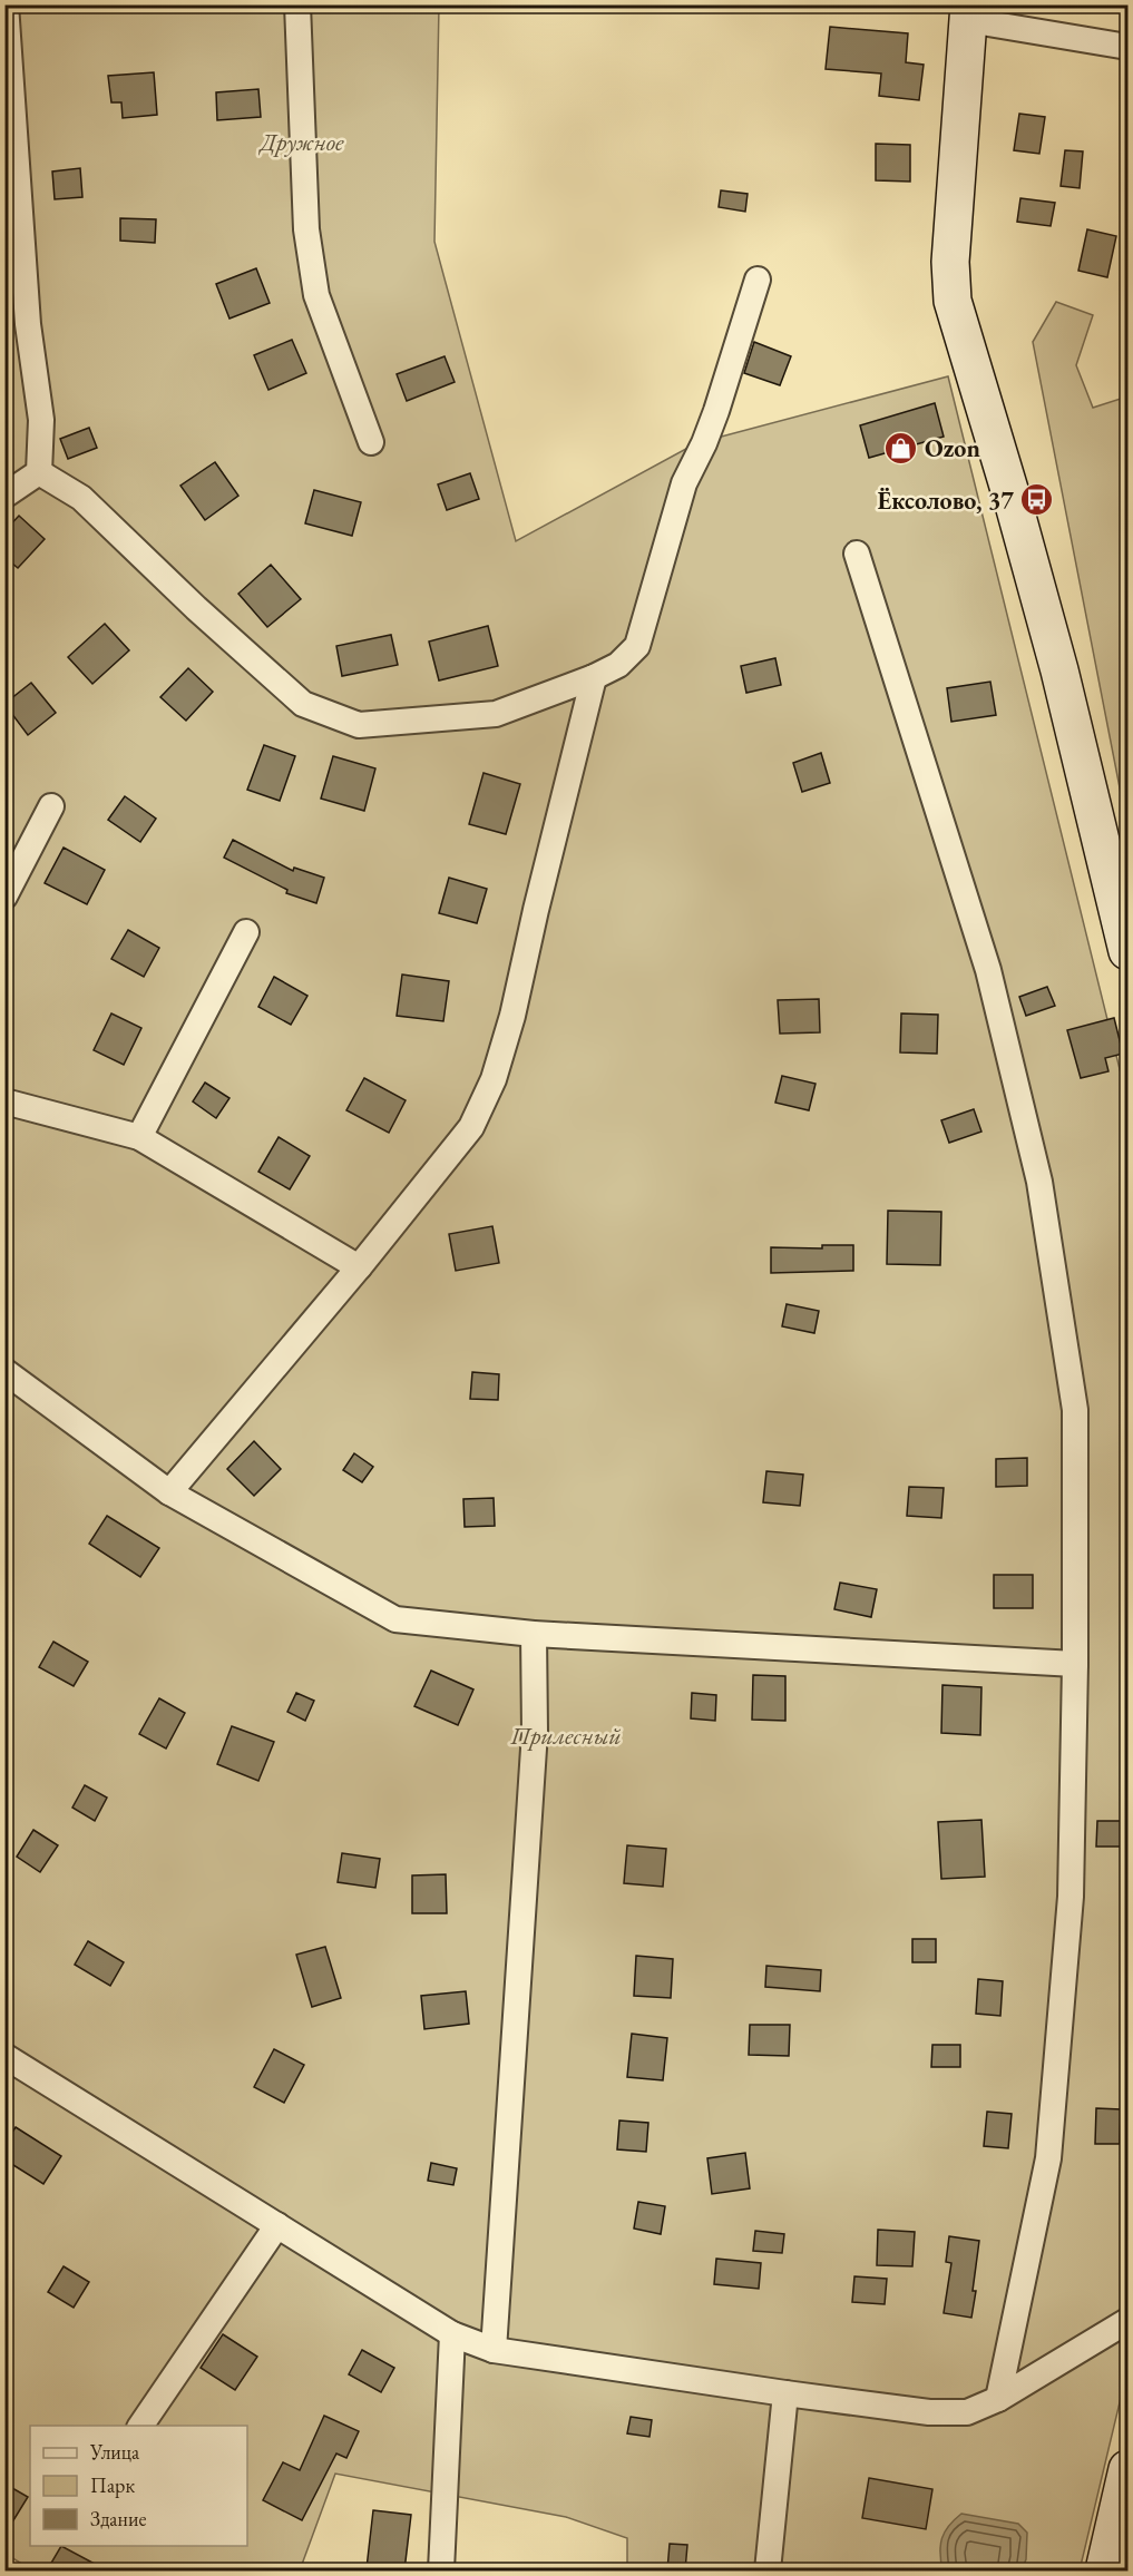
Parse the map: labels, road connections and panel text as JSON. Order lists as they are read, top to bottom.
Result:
{
  "parks": ["Дружное", "Прилесный"],
  "places": {
    "shop": ["Ozon"],
    "bus stop": ["Ёксолово, 37"]
  },
  "legend": ["Улица", "Парк", "Здание"]
}
